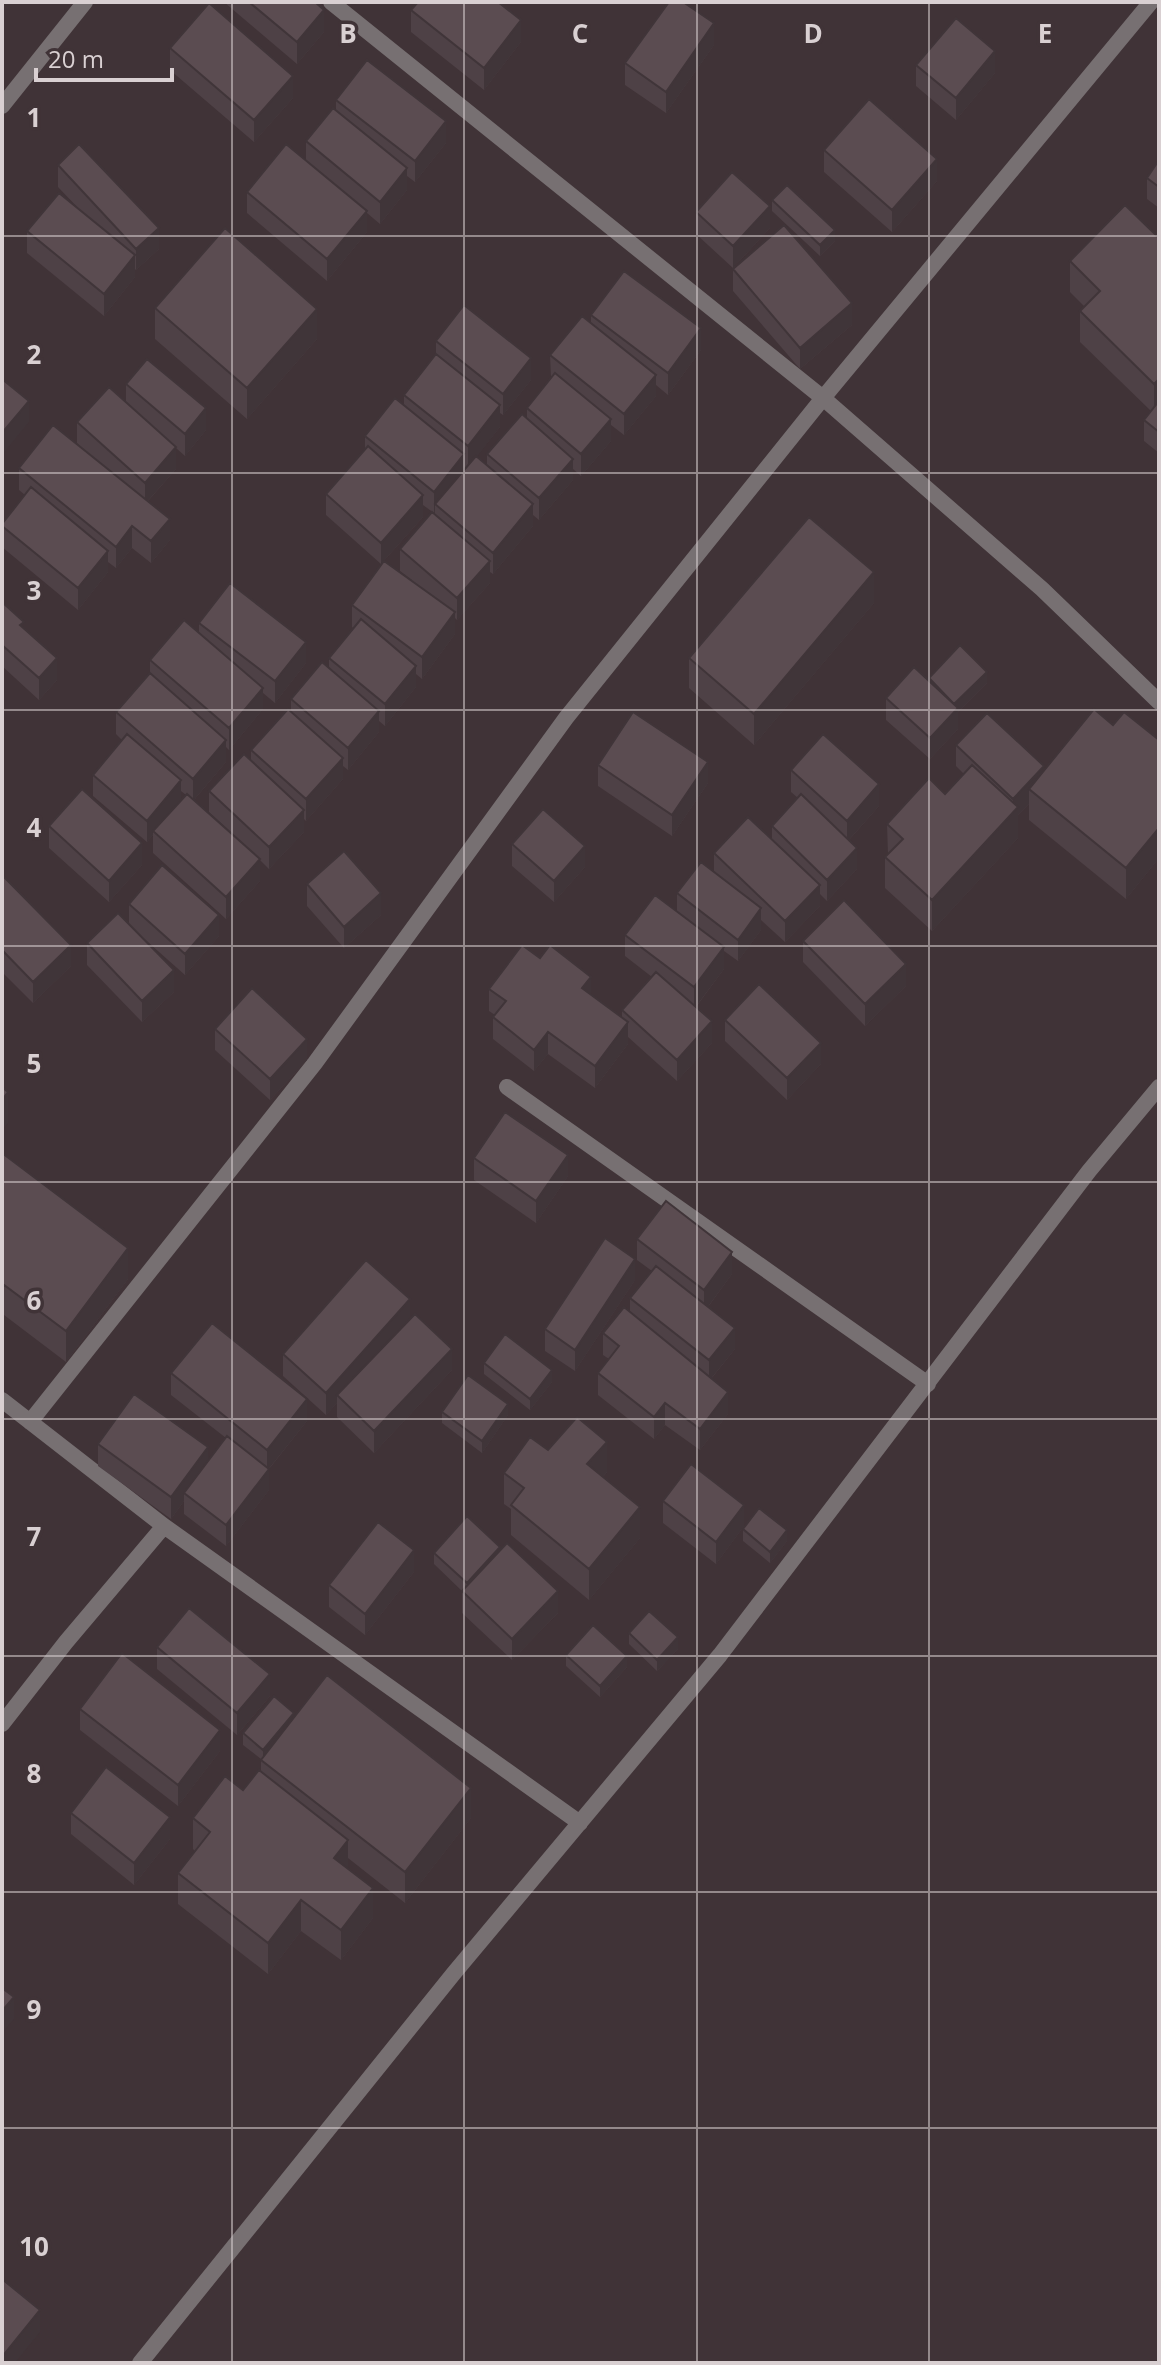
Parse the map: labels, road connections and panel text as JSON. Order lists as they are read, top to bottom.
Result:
{
  "scale_bar": "20 m",
  "grid": {
    "columns": [
      "B",
      "C",
      "D",
      "E"
    ],
    "rows": [
      "1",
      "2",
      "3",
      "4",
      "5",
      "6",
      "7",
      "8",
      "9",
      "10"
    ]
  }
}
